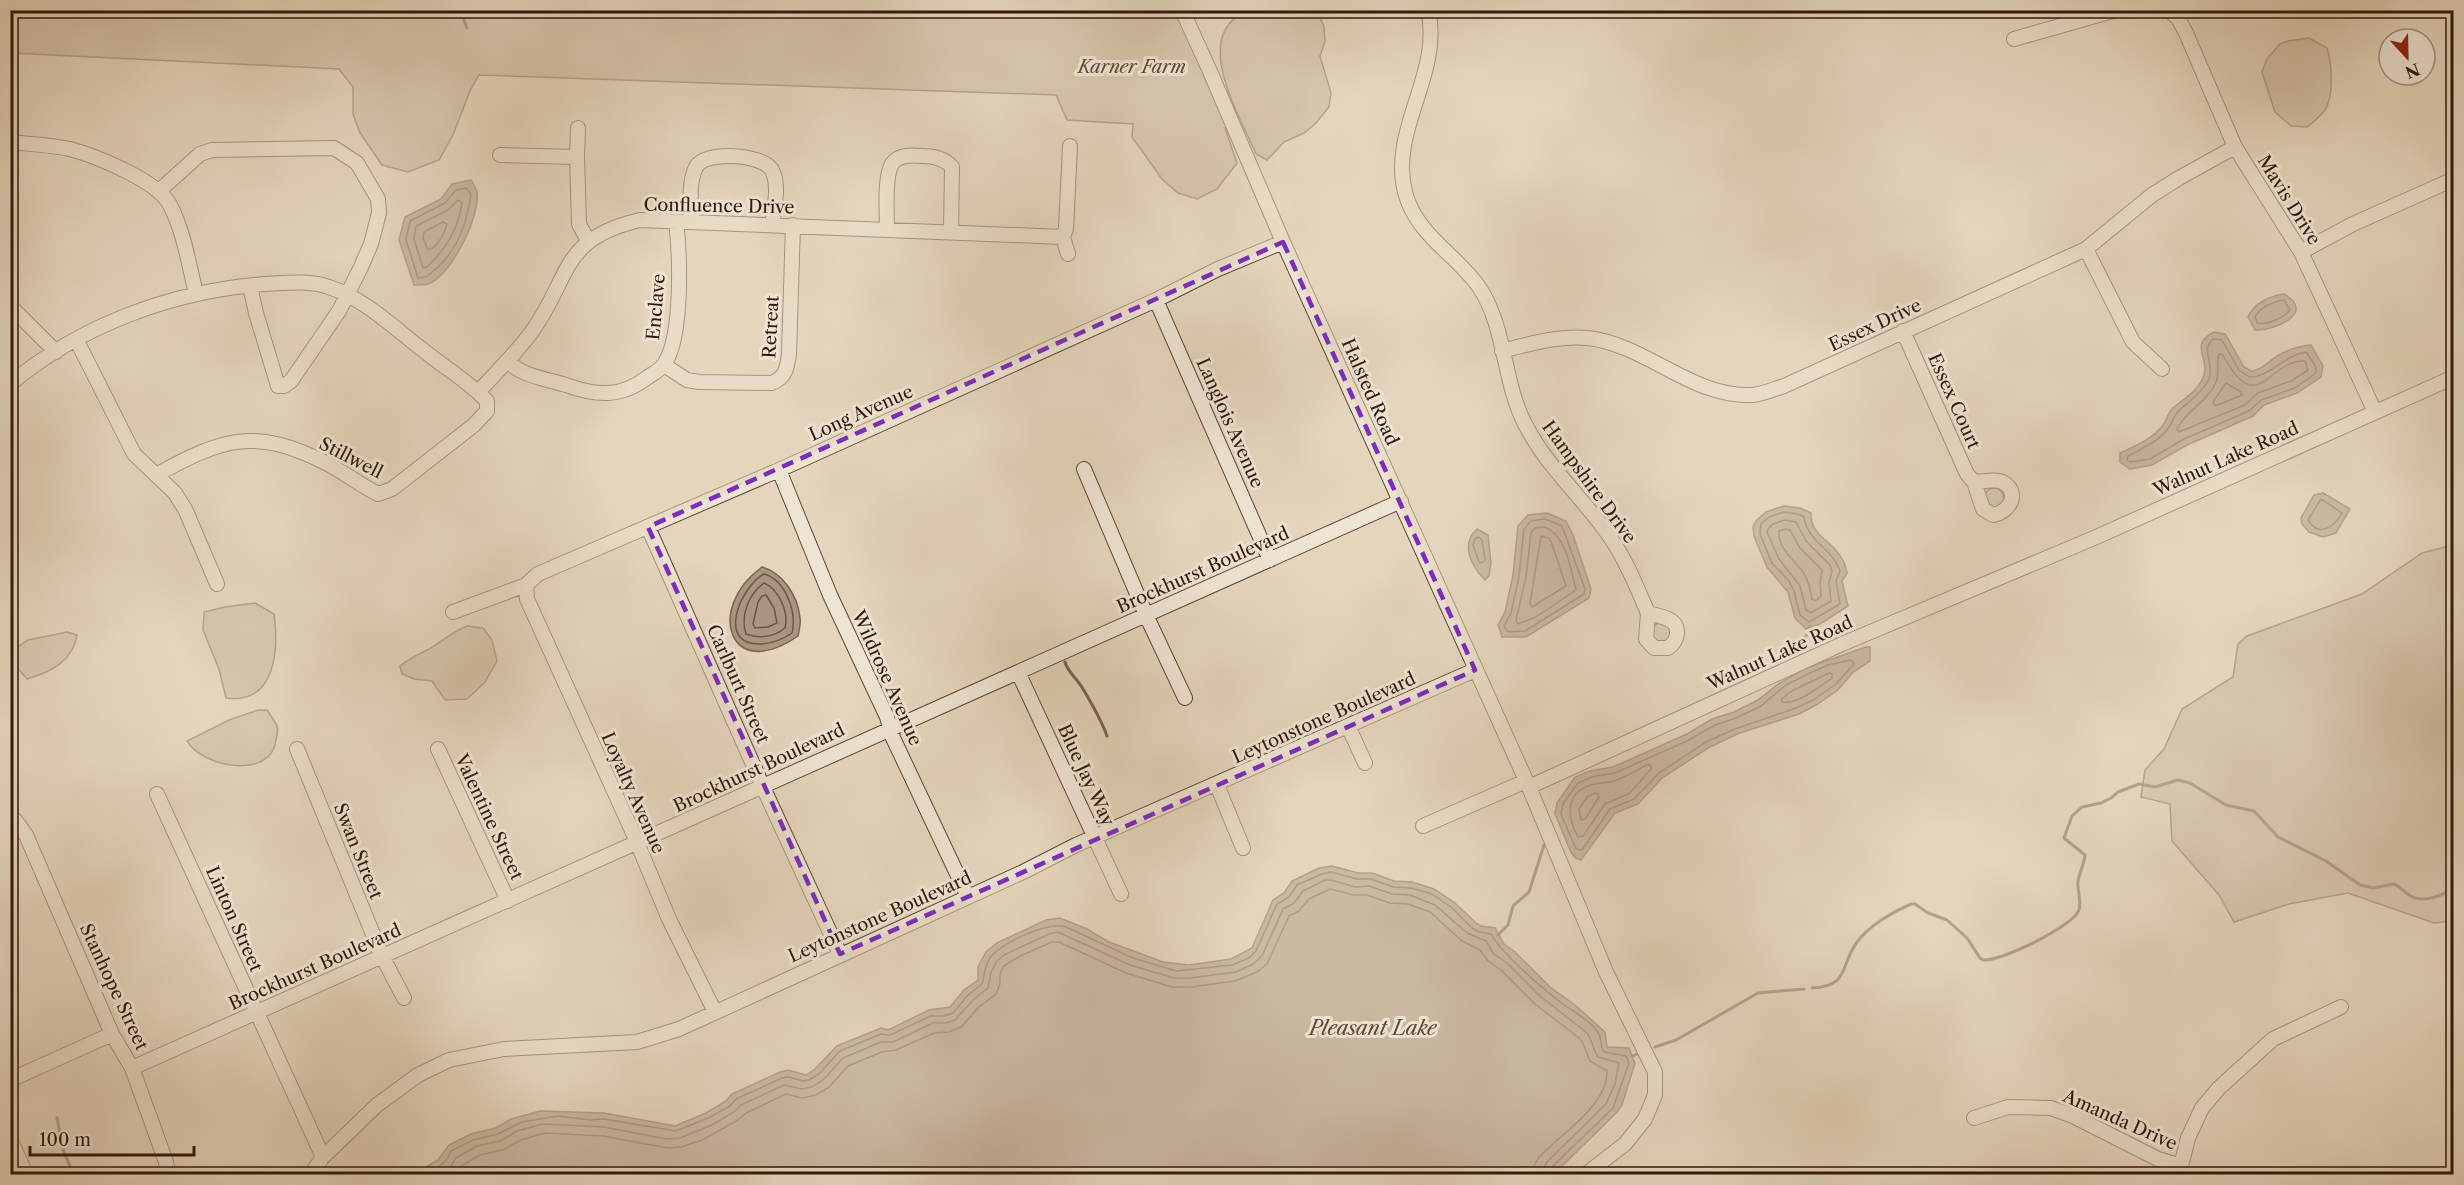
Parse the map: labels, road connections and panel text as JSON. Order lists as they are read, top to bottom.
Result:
{
  "streets": {
    "street": [
      "Mavis Drive",
      "Confluence Drive",
      "Enclave",
      "Essex Drive",
      "Retreat",
      "Halsted Road",
      "Essex Court",
      "Long Avenue",
      "Langlois Avenue",
      "Stillwell",
      "Walnut Lake Road",
      "Hampshire Drive",
      "Brockhurst Boulevard",
      "Wildrose Avenue",
      "Carlburt Street",
      "Leytonstone Boulevard",
      "Blue Jay Way",
      "Loyalty Avenue",
      "Valentine Street",
      "Swan Street",
      "Linton Street",
      "Stanhope Street",
      "Amanda Drive"
    ]
  },
  "crossings": [
    ["Mavis Drive", "Essex Drive"],
    ["Mavis Drive", "Walnut Lake Road"],
    ["Confluence Drive", "Enclave"],
    ["Confluence Drive", "Retreat"],
    ["Confluence Drive", "Stillwell"],
    ["Enclave", "Retreat"],
    ["Essex Drive", "Essex Court"],
    ["Essex Drive", "Hampshire Drive"],
    ["Halsted Road", "Long Avenue"],
    ["Halsted Road", "Walnut Lake Road"],
    ["Halsted Road", "Brockhurst Boulevard"],
    ["Halsted Road", "Leytonstone Boulevard"],
    ["Long Avenue", "Langlois Avenue"],
    ["Long Avenue", "Wildrose Avenue"],
    ["Long Avenue", "Carlburt Street"],
    ["Long Avenue", "Loyalty Avenue"],
    ["Langlois Avenue", "Brockhurst Boulevard"],
    ["Brockhurst Boulevard", "Wildrose Avenue"],
    ["Brockhurst Boulevard", "Carlburt Street"],
    ["Brockhurst Boulevard", "Blue Jay Way"],
    ["Brockhurst Boulevard", "Loyalty Avenue"],
    ["Brockhurst Boulevard", "Valentine Street"],
    ["Brockhurst Boulevard", "Swan Street"],
    ["Brockhurst Boulevard", "Linton Street"],
    ["Brockhurst Boulevard", "Stanhope Street"],
    ["Wildrose Avenue", "Leytonstone Boulevard"],
    ["Carlburt Street", "Leytonstone Boulevard"],
    ["Leytonstone Boulevard", "Blue Jay Way"],
    ["Leytonstone Boulevard", "Loyalty Avenue"],
    ["Leytonstone Boulevard", "Linton Street"]
  ],
  "water": ["Pleasant Lake"],
  "parks": ["Karner Farm"],
  "scale_bar": "100 m",
  "north": "bottom"
}
